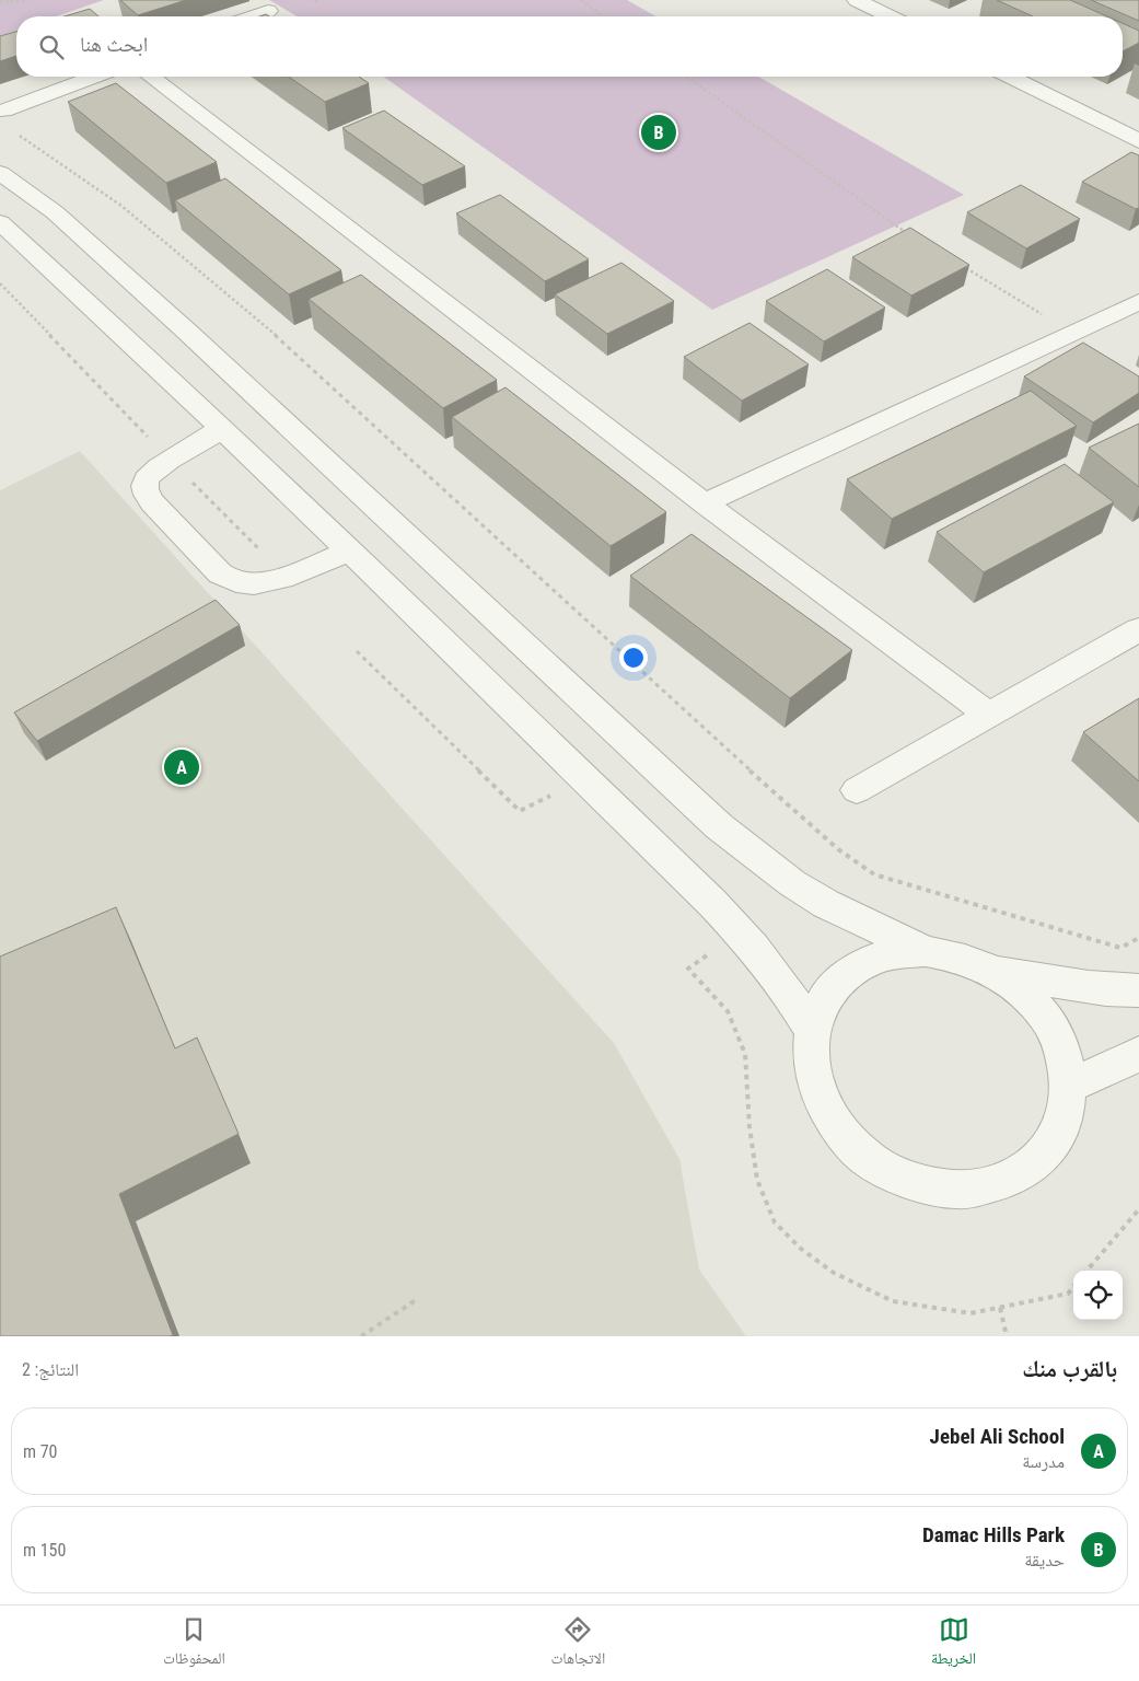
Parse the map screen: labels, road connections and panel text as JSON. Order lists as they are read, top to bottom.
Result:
{
  "page": {
    "search": "ابحث هنا",
    "pins": ["B", "A"],
    "heading": ["بالقرب منك", "النتائج: 2"],
    "list": [
      {
        "mark": "A",
        "name": "Jebel Ali School",
        "note": "مدرسة",
        "value": "70 m"
      },
      {
        "mark": "B",
        "name": "Damac Hills Park",
        "note": "حديقة",
        "value": "150 m"
      }
    ],
    "nav": ["الخريطة", "الاتجاهات", "المحفوظات"]
  }
}
